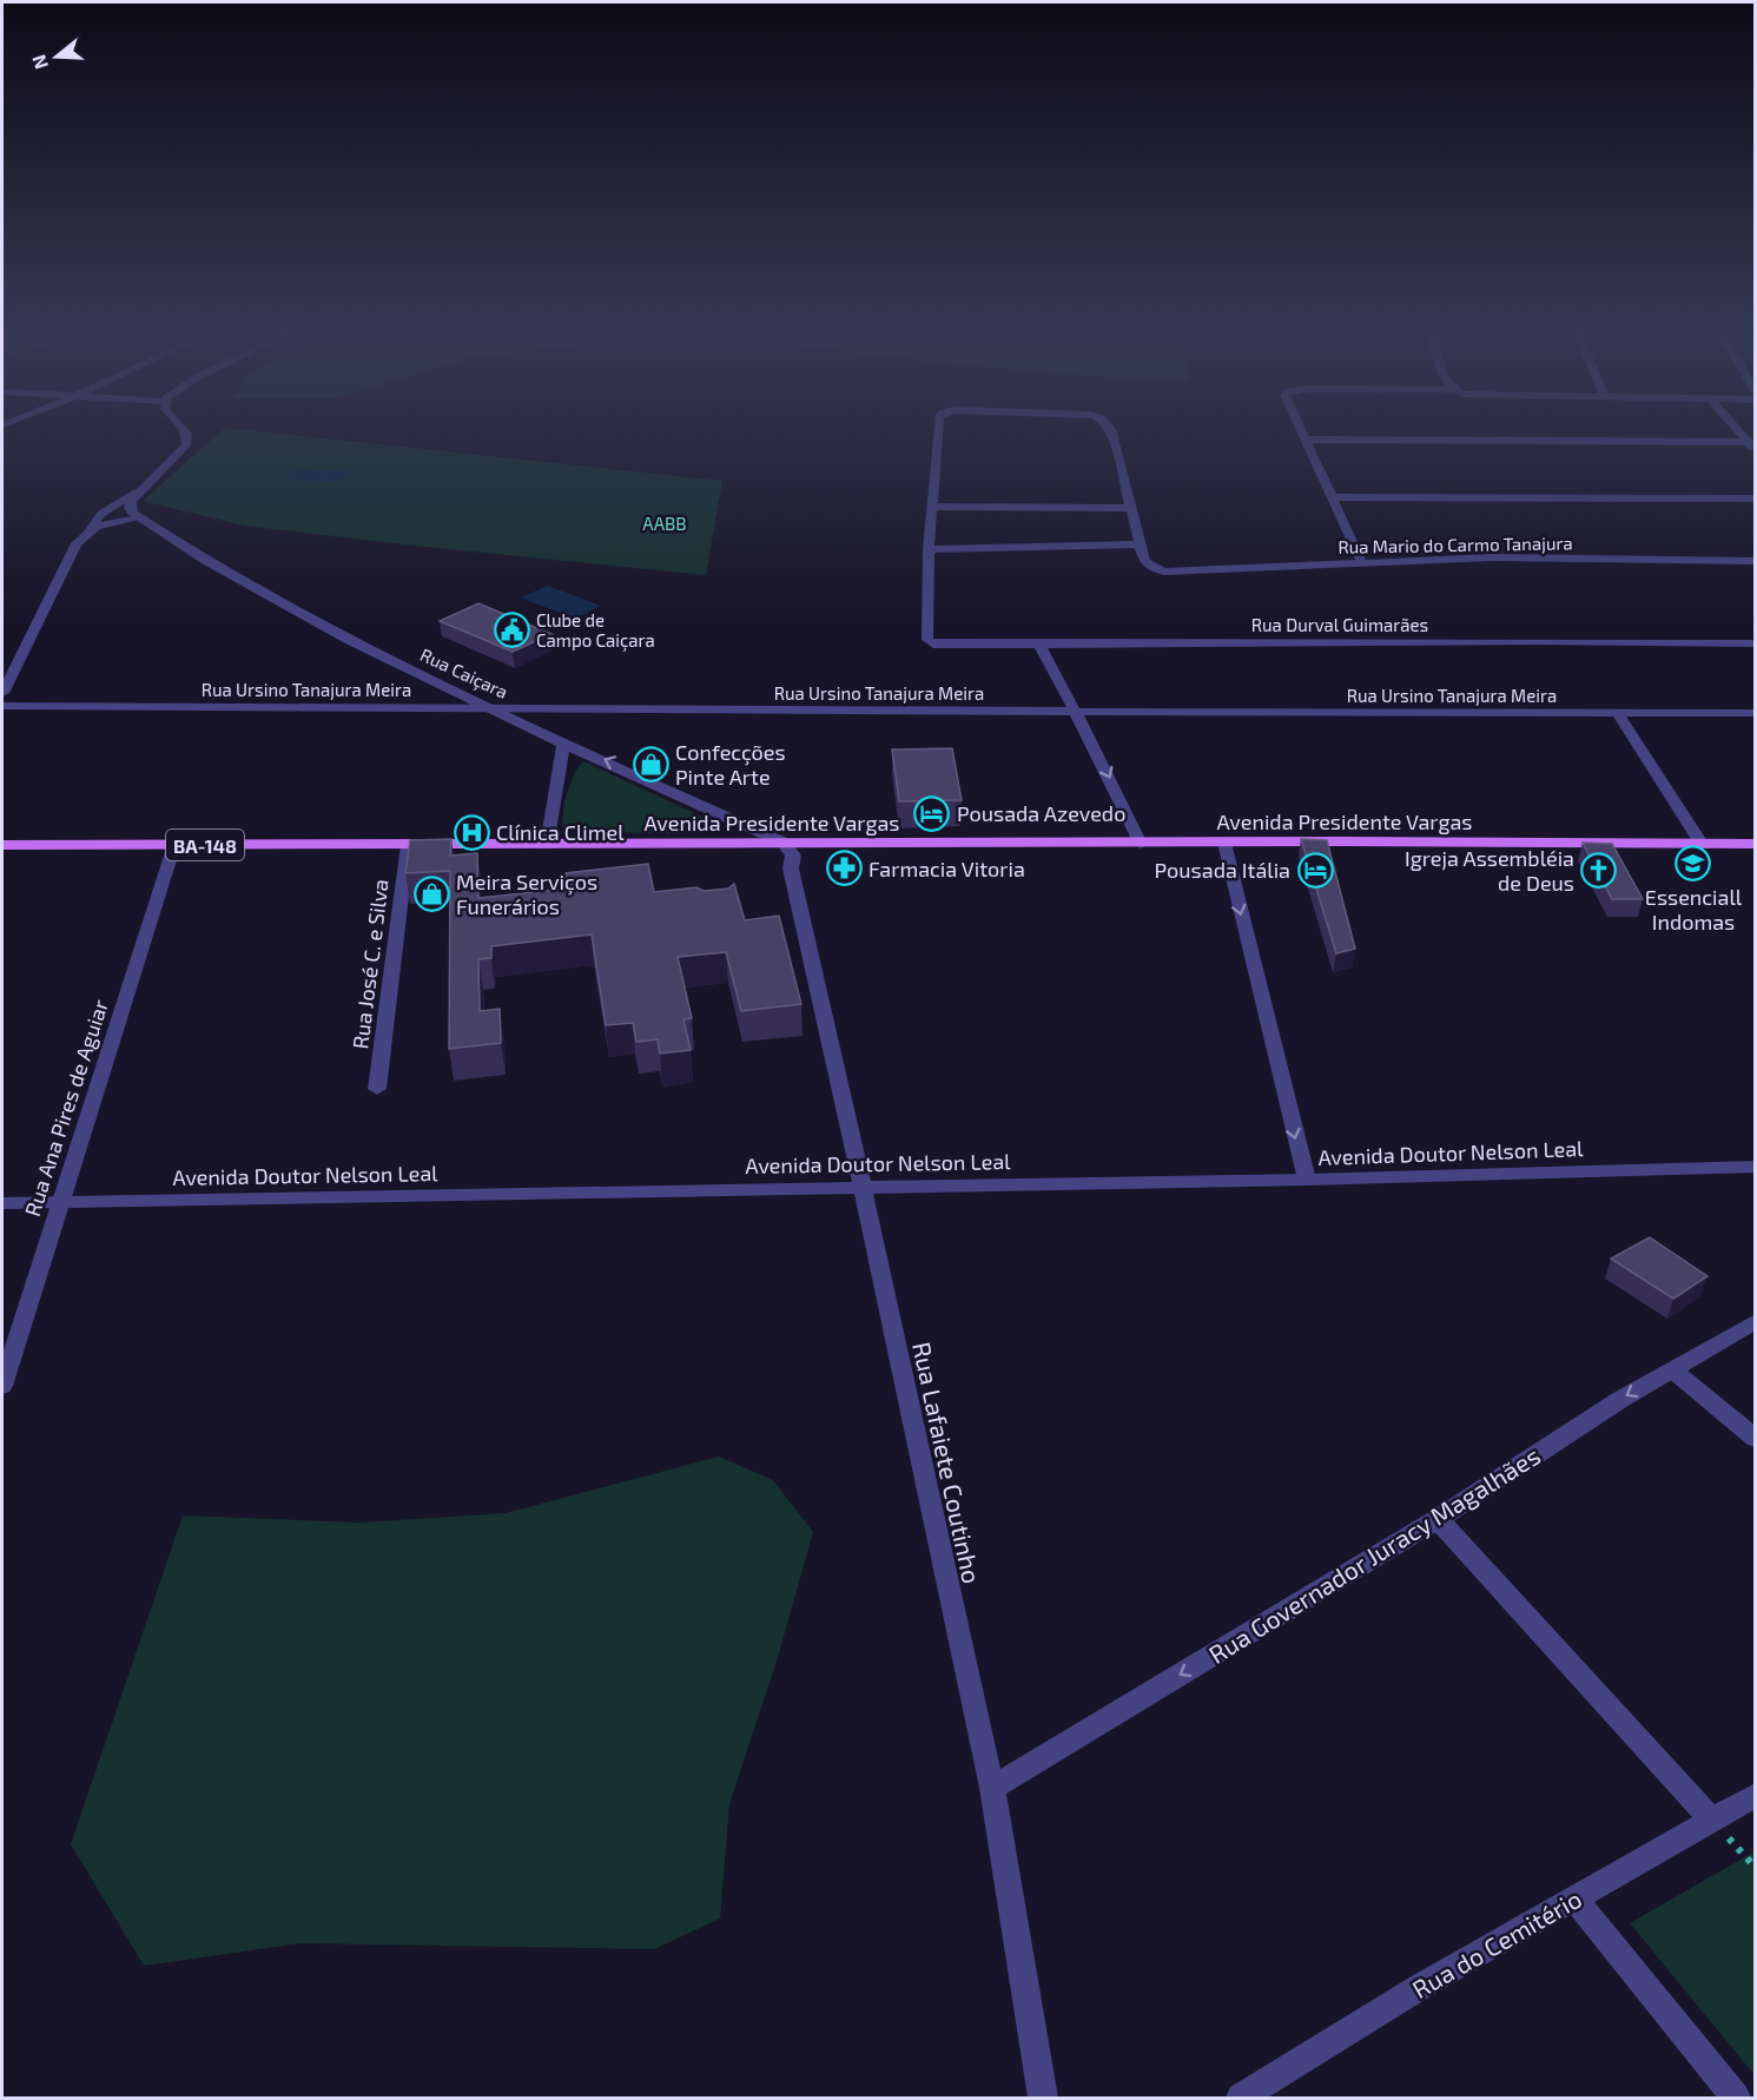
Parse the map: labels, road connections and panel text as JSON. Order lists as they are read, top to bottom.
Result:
{
  "streets": {
    "main road": ["Avenida Presidente Vargas", "BA-148"],
    "street": [
      "Rua Mario do Carmo Tanajura",
      "Rua Durval Guimarães",
      "Rua Caiçara",
      "Rua Ursino Tanajura Meira",
      "Rua José C. e Silva",
      "Rua Ana Pires de Aguiar",
      "Avenida Doutor Nelson Leal",
      "Rua Lafaiete Coutinho",
      "Rua Governador Juracy Magalhães",
      "Rua do Cemitério"
    ]
  },
  "crossings": [
    ["Rua Caiçara", "Rua Ursino Tanajura Meira"],
    ["Rua Caiçara", "Avenida Presidente Vargas"],
    ["Rua Caiçara", "Rua Lafaiete Coutinho"],
    ["Avenida Presidente Vargas", "Rua José C. e Silva"],
    ["Avenida Presidente Vargas", "Rua Ana Pires de Aguiar"],
    ["Avenida Presidente Vargas", "Rua Lafaiete Coutinho"],
    ["Rua Ana Pires de Aguiar", "Avenida Doutor Nelson Leal"],
    ["Avenida Doutor Nelson Leal", "Rua Lafaiete Coutinho"],
    ["Rua Lafaiete Coutinho", "Rua Governador Juracy Magalhães"]
  ],
  "one_way": ["Rua Governador Juracy Magalhães"],
  "parks": ["AABB"],
  "places": {
    "public building": ["Clube de Campo Caiçara"],
    "shop": ["Confecções Pinte Arte", "Meira Serviços Funerários"],
    "hotel": ["Pousada Azevedo", "Pousada Itália"],
    "hospital": ["Clínica Climel"],
    "school or university": ["Essenciall Indomas"],
    "pharmacy": ["Farmacia Vitoria"],
    "church": ["Igreja Assembléia de Deus"]
  },
  "north": "left"
}
